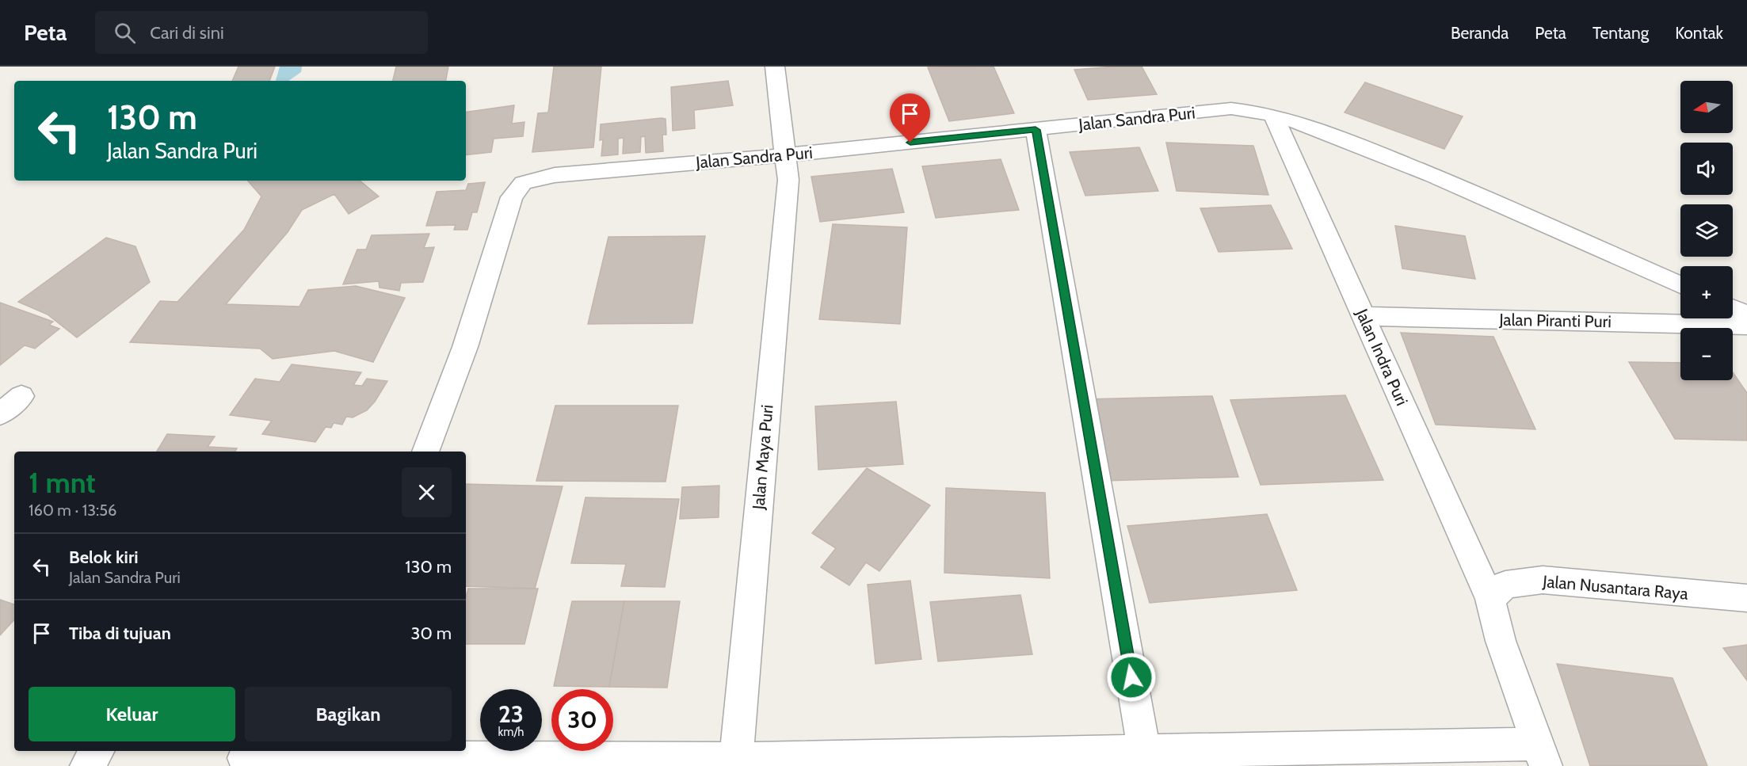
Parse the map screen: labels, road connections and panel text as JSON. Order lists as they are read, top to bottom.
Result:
{
  "streets": {
    "street": [
      "Jalan Sandra Puri",
      "Jalan Piranti Puri",
      "Jalan Indra Puri",
      "Jalan Maya Puri",
      "Jalan Nusantara Raya"
    ]
  },
  "crossings": [
    ["Jalan Sandra Puri", "Jalan Indra Puri"],
    ["Jalan Sandra Puri", "Jalan Maya Puri"],
    ["Jalan Piranti Puri", "Jalan Indra Puri"],
    ["Jalan Indra Puri", "Jalan Nusantara Raya"]
  ],
  "north": "left",
  "page": {
    "header": "Peta",
    "search": "Cari di sini",
    "nav": [
      "Beranda",
      "Peta",
      "Tentang",
      "Kontak"
    ],
    "map_buttons": ["+", "−"],
    "turn": ["130 m", "Jalan Sandra Puri"],
    "heading": ["1 mnt", "160 m · 13:56"],
    "list": [
      {
        "name": "Belok kiri",
        "note": "Jalan Sandra Puri",
        "value": "130 m"
      },
      {
        "name": "Tiba di tujuan",
        "value": "30 m"
      }
    ],
    "buttons": ["Keluar", "Bagikan"],
    "speed": "23 km/h",
    "limit": "30"
  }
}
